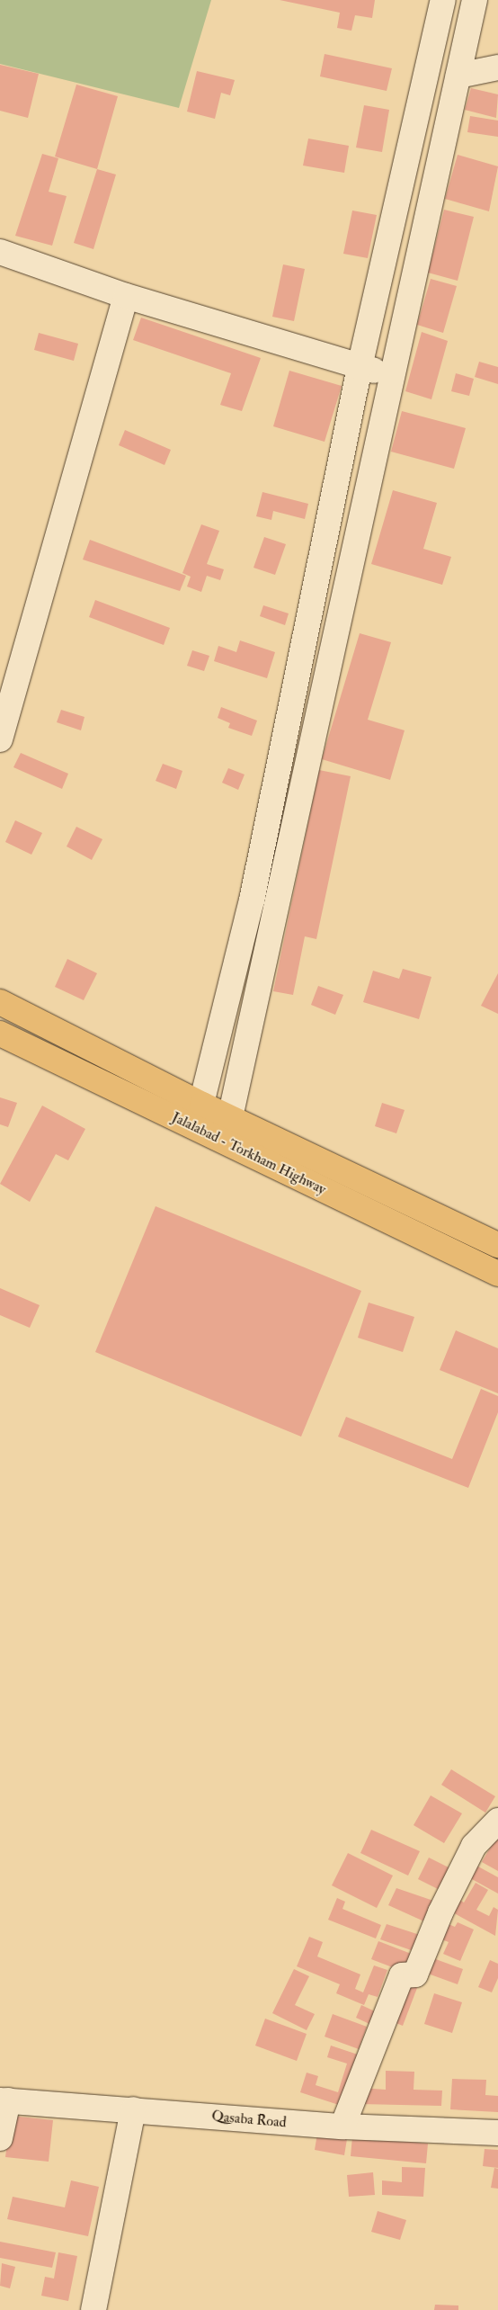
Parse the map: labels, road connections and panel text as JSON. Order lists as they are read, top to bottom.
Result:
{
  "streets": {
    "highway": ["Jalalabad - Torkham Highway"],
    "street": ["Qasaba Road"]
  }
}
